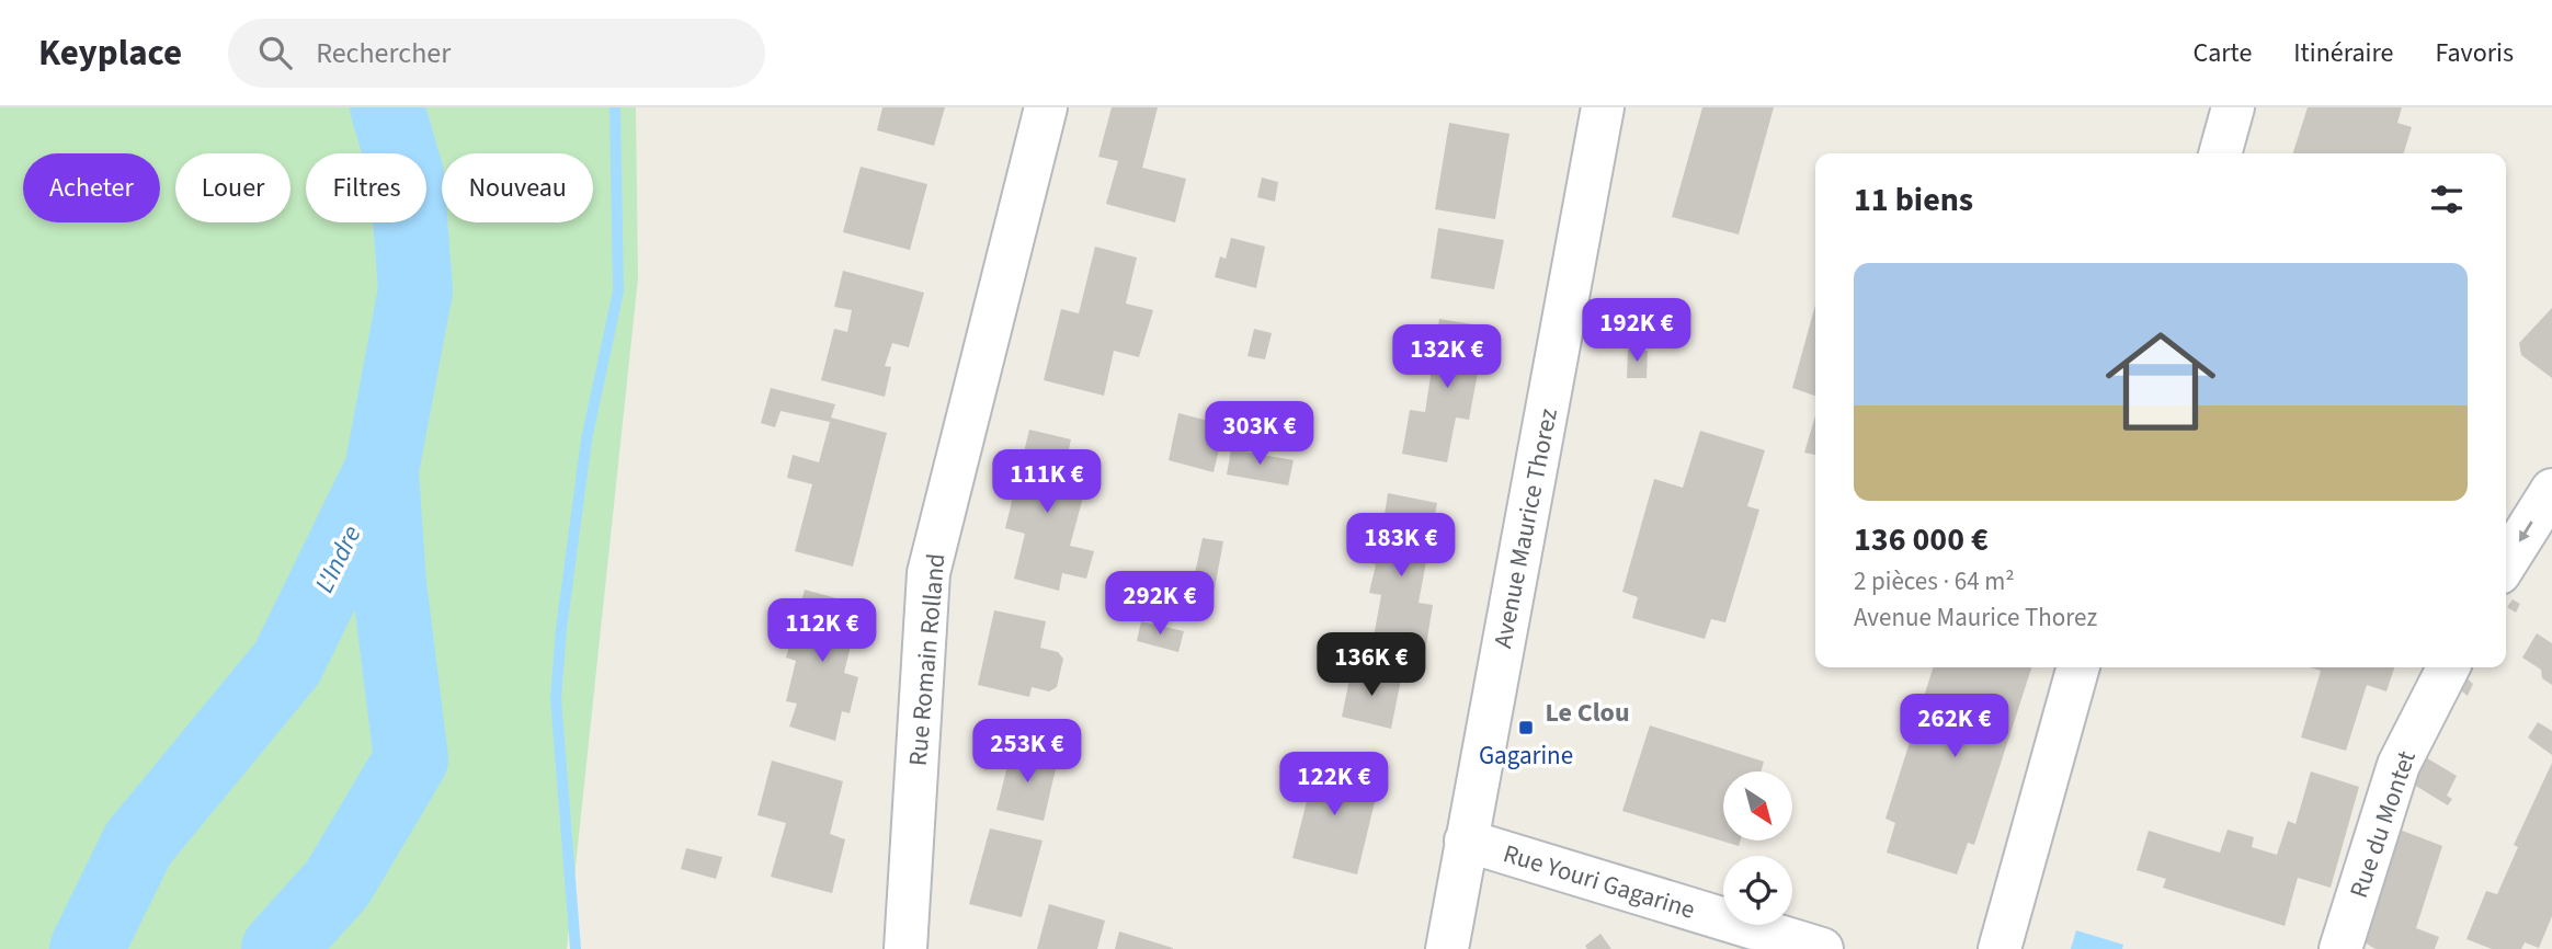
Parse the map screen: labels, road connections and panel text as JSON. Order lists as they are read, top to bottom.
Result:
{
  "streets": {
    "street": [
      "Avenue Maurice Thorez",
      "Rue Romain Rolland",
      "Rue du Montet",
      "Rue Youri Gagarine"
    ]
  },
  "crossings": [
    ["Avenue Maurice Thorez", "Rue Youri Gagarine"]
  ],
  "districts": ["Le Clou"],
  "water": ["L'Indre"],
  "places": {
    "transit": ["Gagarine"]
  },
  "north": "bottom right",
  "page": {
    "header": "Keyplace",
    "search": "Rechercher",
    "nav": ["Carte", "Itinéraire", "Favoris"],
    "chip": [
      "Acheter",
      "Louer",
      "Filtres",
      "Nouveau"
    ],
    "heading": "11 biens",
    "list": [
      {
        "name": "136 000 €",
        "note": "2 pièces · 64 m² · Avenue Maurice Thorez"
      }
    ],
    "price": [
      "192K €",
      "132K €",
      "303K €",
      "111K €",
      "183K €",
      "292K €",
      "112K €",
      "136K €",
      "262K €",
      "253K €",
      "122K €"
    ]
  }
}
